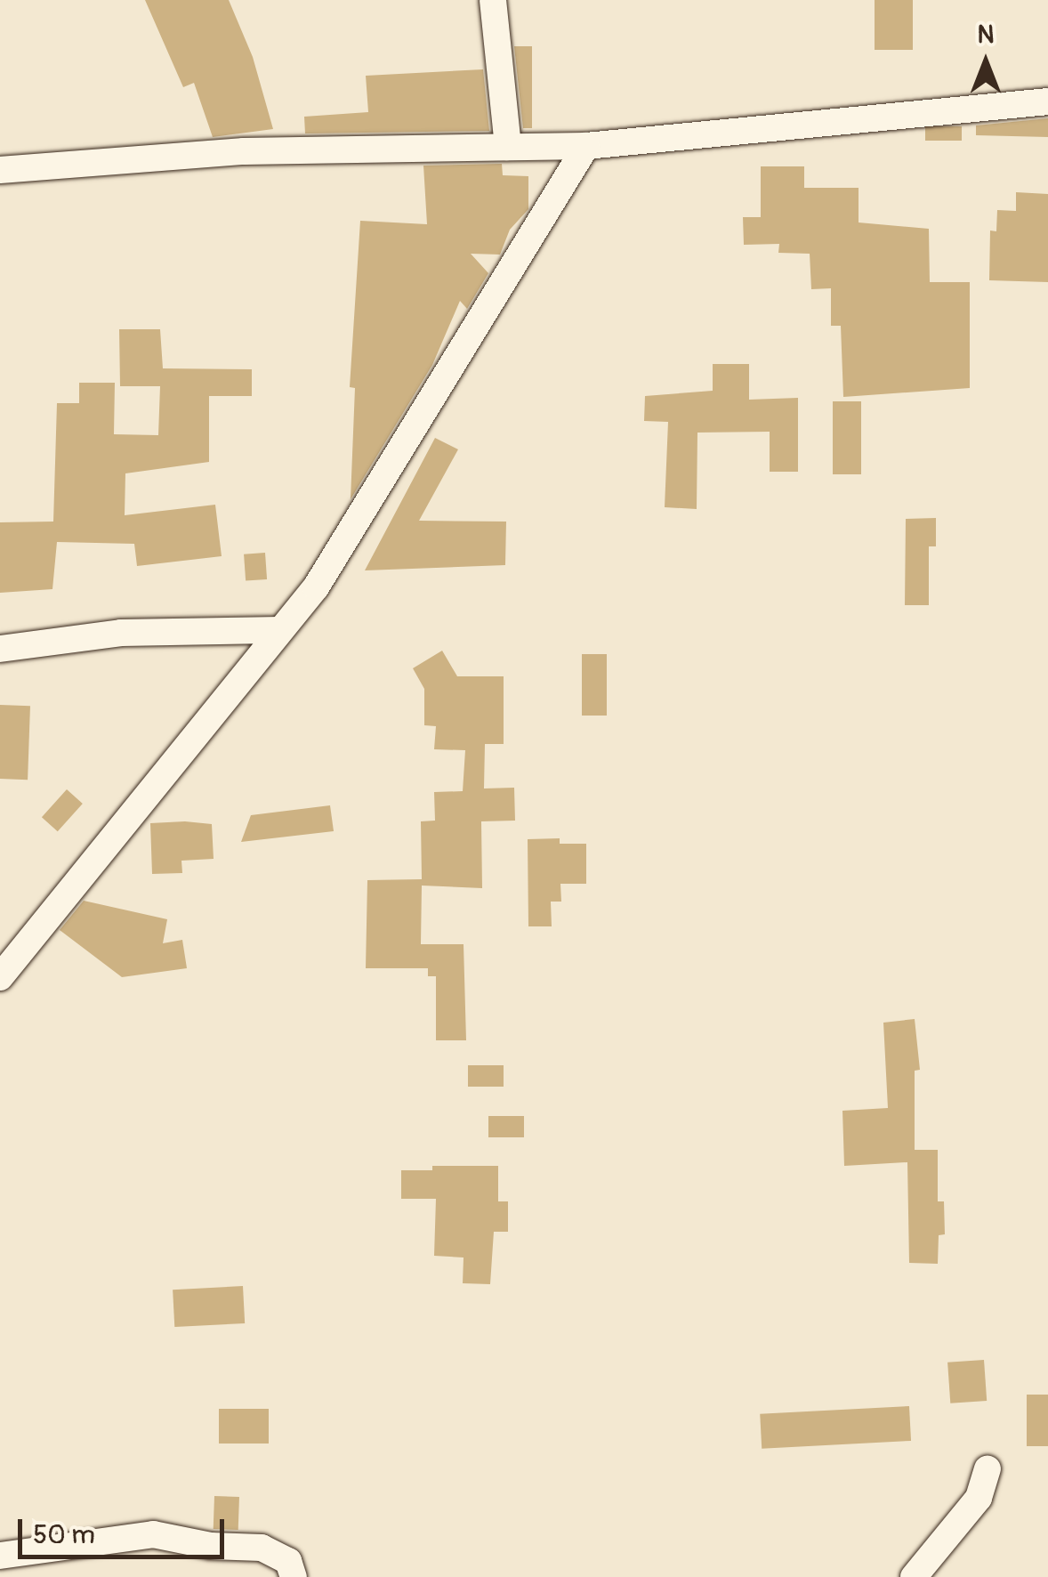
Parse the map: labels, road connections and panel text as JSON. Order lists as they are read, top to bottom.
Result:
{
  "scale_bar": "50 m",
  "north": "top"
}
